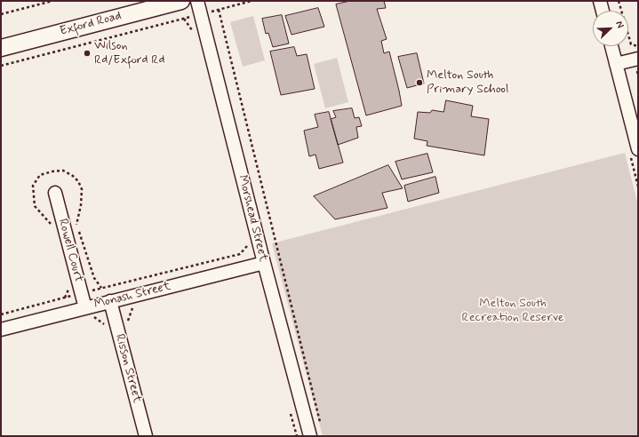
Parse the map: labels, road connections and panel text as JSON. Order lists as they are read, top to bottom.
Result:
{
  "streets": {
    "street": [
      "Exford Road",
      "Morshead Street",
      "Rowell Court",
      "Monash Street",
      "Risson Street"
    ]
  },
  "crossings": [
    ["Morshead Street", "Monash Street"],
    ["Rowell Court", "Monash Street"],
    ["Monash Street", "Risson Street"]
  ],
  "parks": ["Melton South Recreation Reserve"],
  "places": ["Wilson Rd/Exford Rd", "Melton South Primary School"],
  "north": "top right"
}
